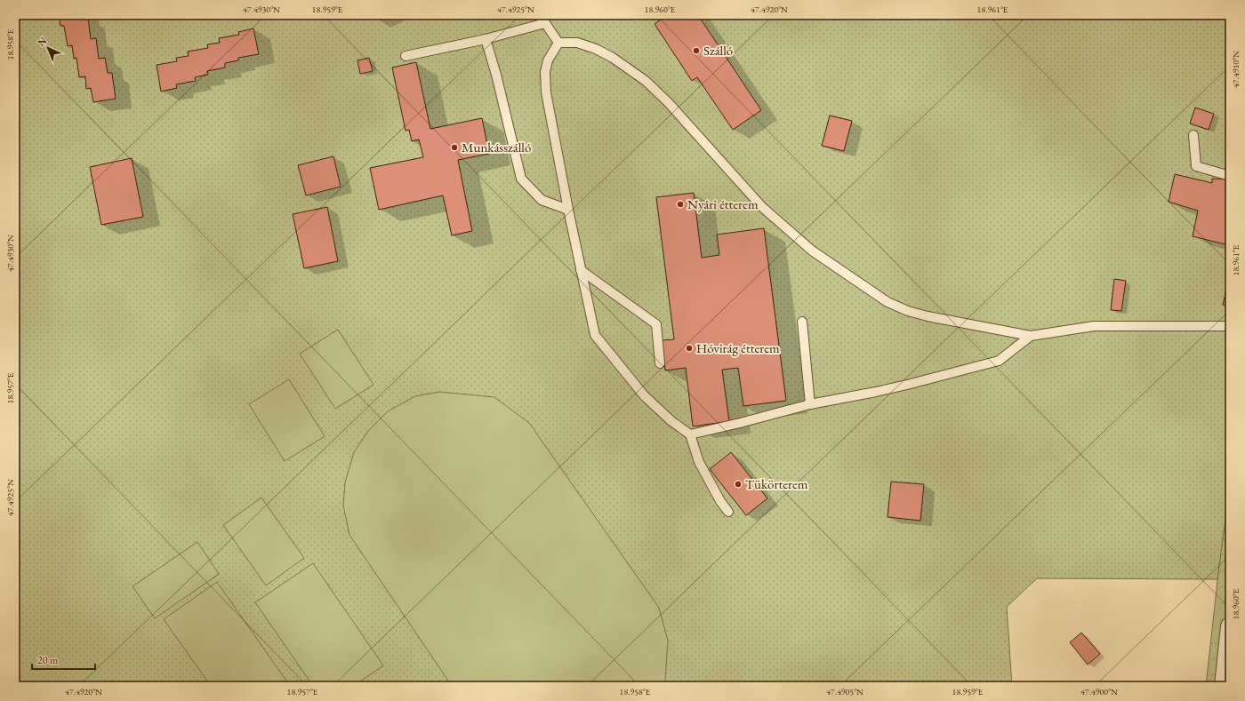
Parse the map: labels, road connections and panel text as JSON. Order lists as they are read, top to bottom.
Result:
{
  "places": [
    "Szálló",
    "Munkásszálló",
    "Nyári étterem",
    "Hóvirág étterem",
    "Tükörterem"
  ],
  "scale_bar": "20 m",
  "north": "top left",
  "coordinates": [
    "47.4930°N",
    "18.959°E",
    "47.4925°N",
    "18.960°E",
    "47.4920°N",
    "18.961°E",
    "18.958°E",
    "47.4910°N",
    "18.957°E",
    "47.4905°N",
    "47.4900°N"
  ]
}
